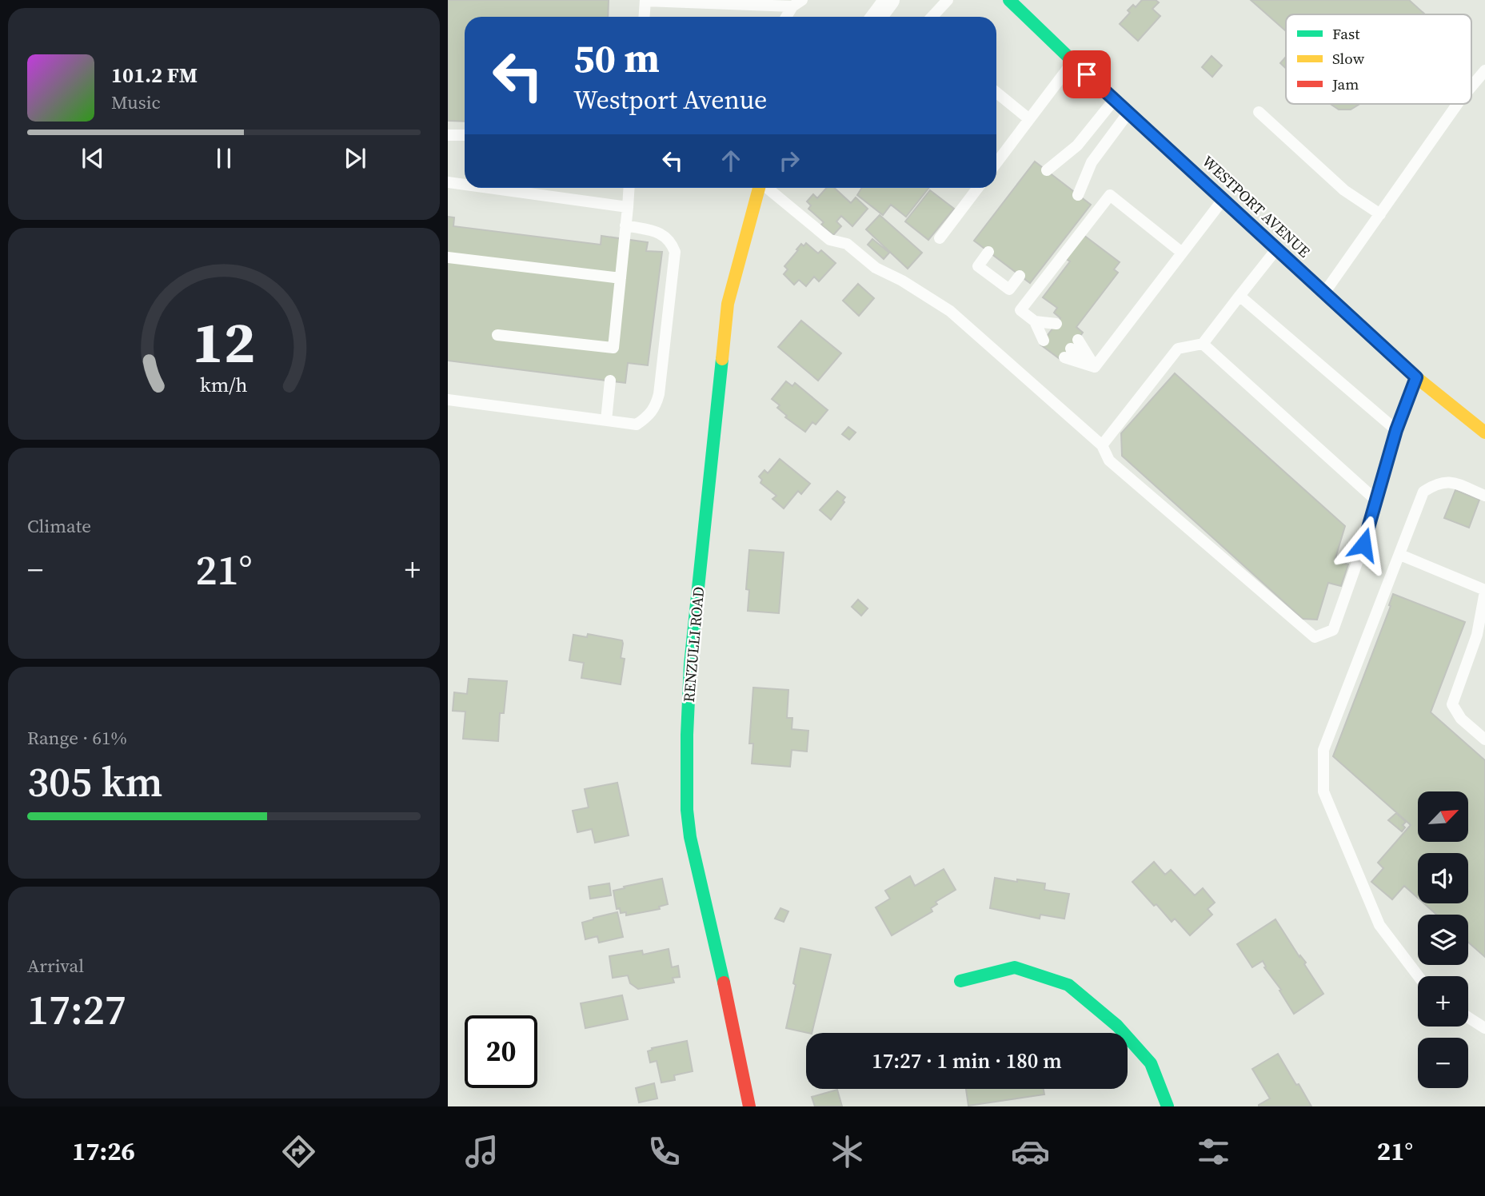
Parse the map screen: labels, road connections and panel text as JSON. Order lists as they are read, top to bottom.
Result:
{
  "streets": {
    "street": ["WESTPORT AVENUE", "RENZULLI ROAD"]
  },
  "legend": ["Fast", "Slow", "Jam"],
  "north": "top right",
  "page": {
    "turn": ["50 m", "Westport Avenue"],
    "song": ["101.2 FM", "Music"],
    "tile": [
      "Climate",
      ["Range · 61%", "305 km"],
      ["Arrival", "17:27"]
    ],
    "heat": ["−", "21°", "+"],
    "map_buttons": ["+", "−"],
    "limit": "20",
    "trip": "17:27 · 1 min · 180 m",
    "tabs": ["17:26", "21°"],
    "gauge": ["12", "km/h"]
  }
}
